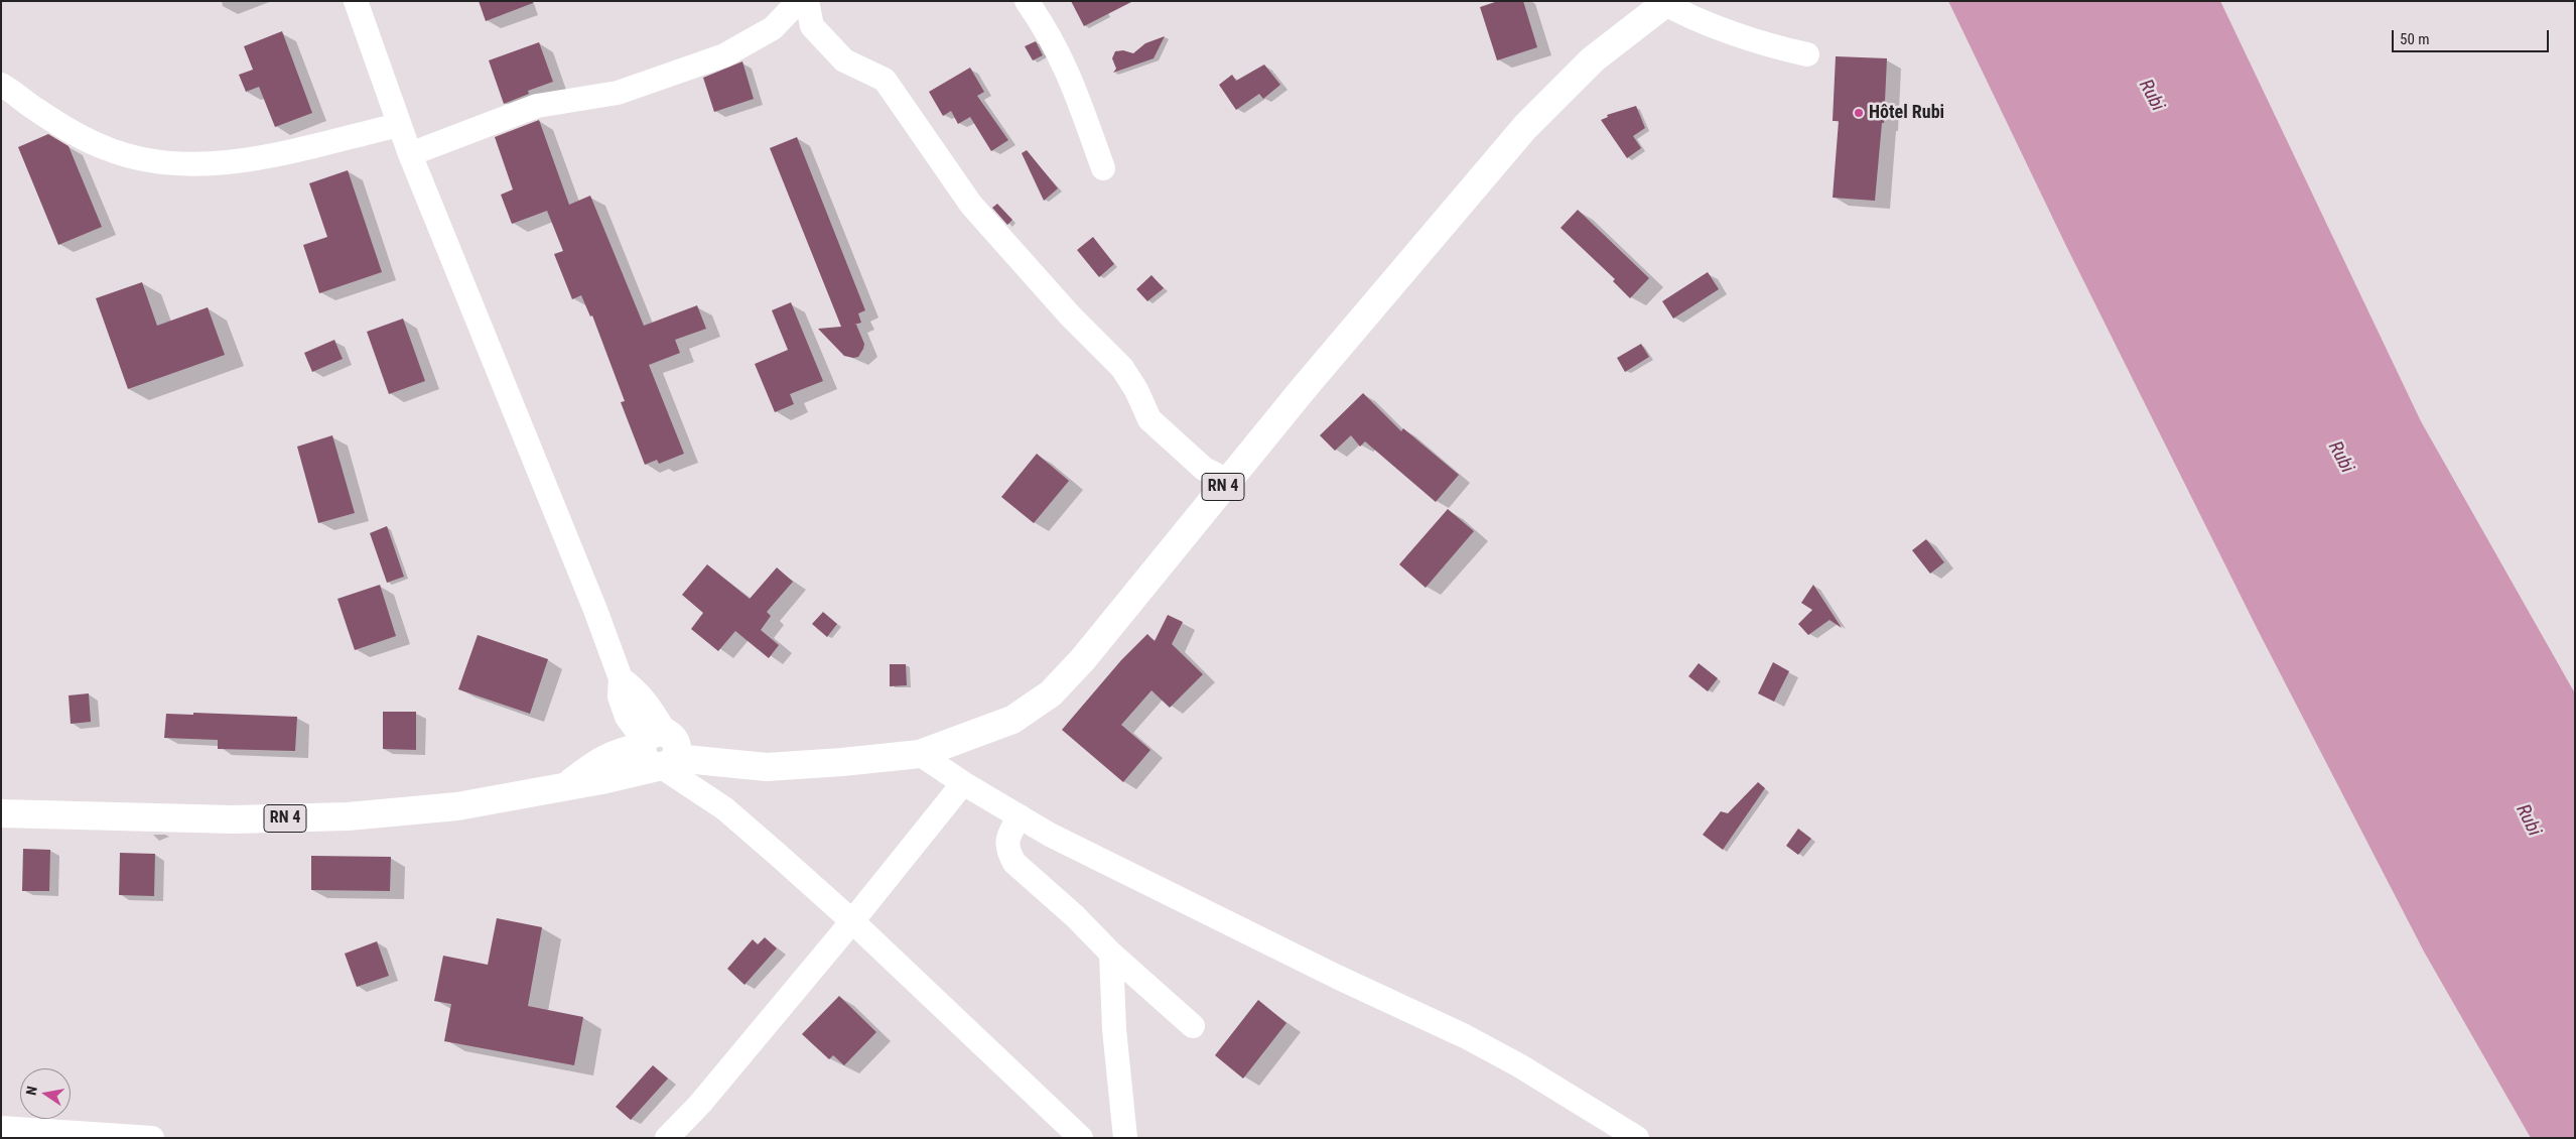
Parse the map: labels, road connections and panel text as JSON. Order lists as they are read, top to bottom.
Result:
{
  "streets": {
    "highway": ["RN 4"]
  },
  "water": ["Rubi"],
  "places": ["Hôtel Rubi"],
  "scale_bar": "50 m",
  "north": "left"
}
